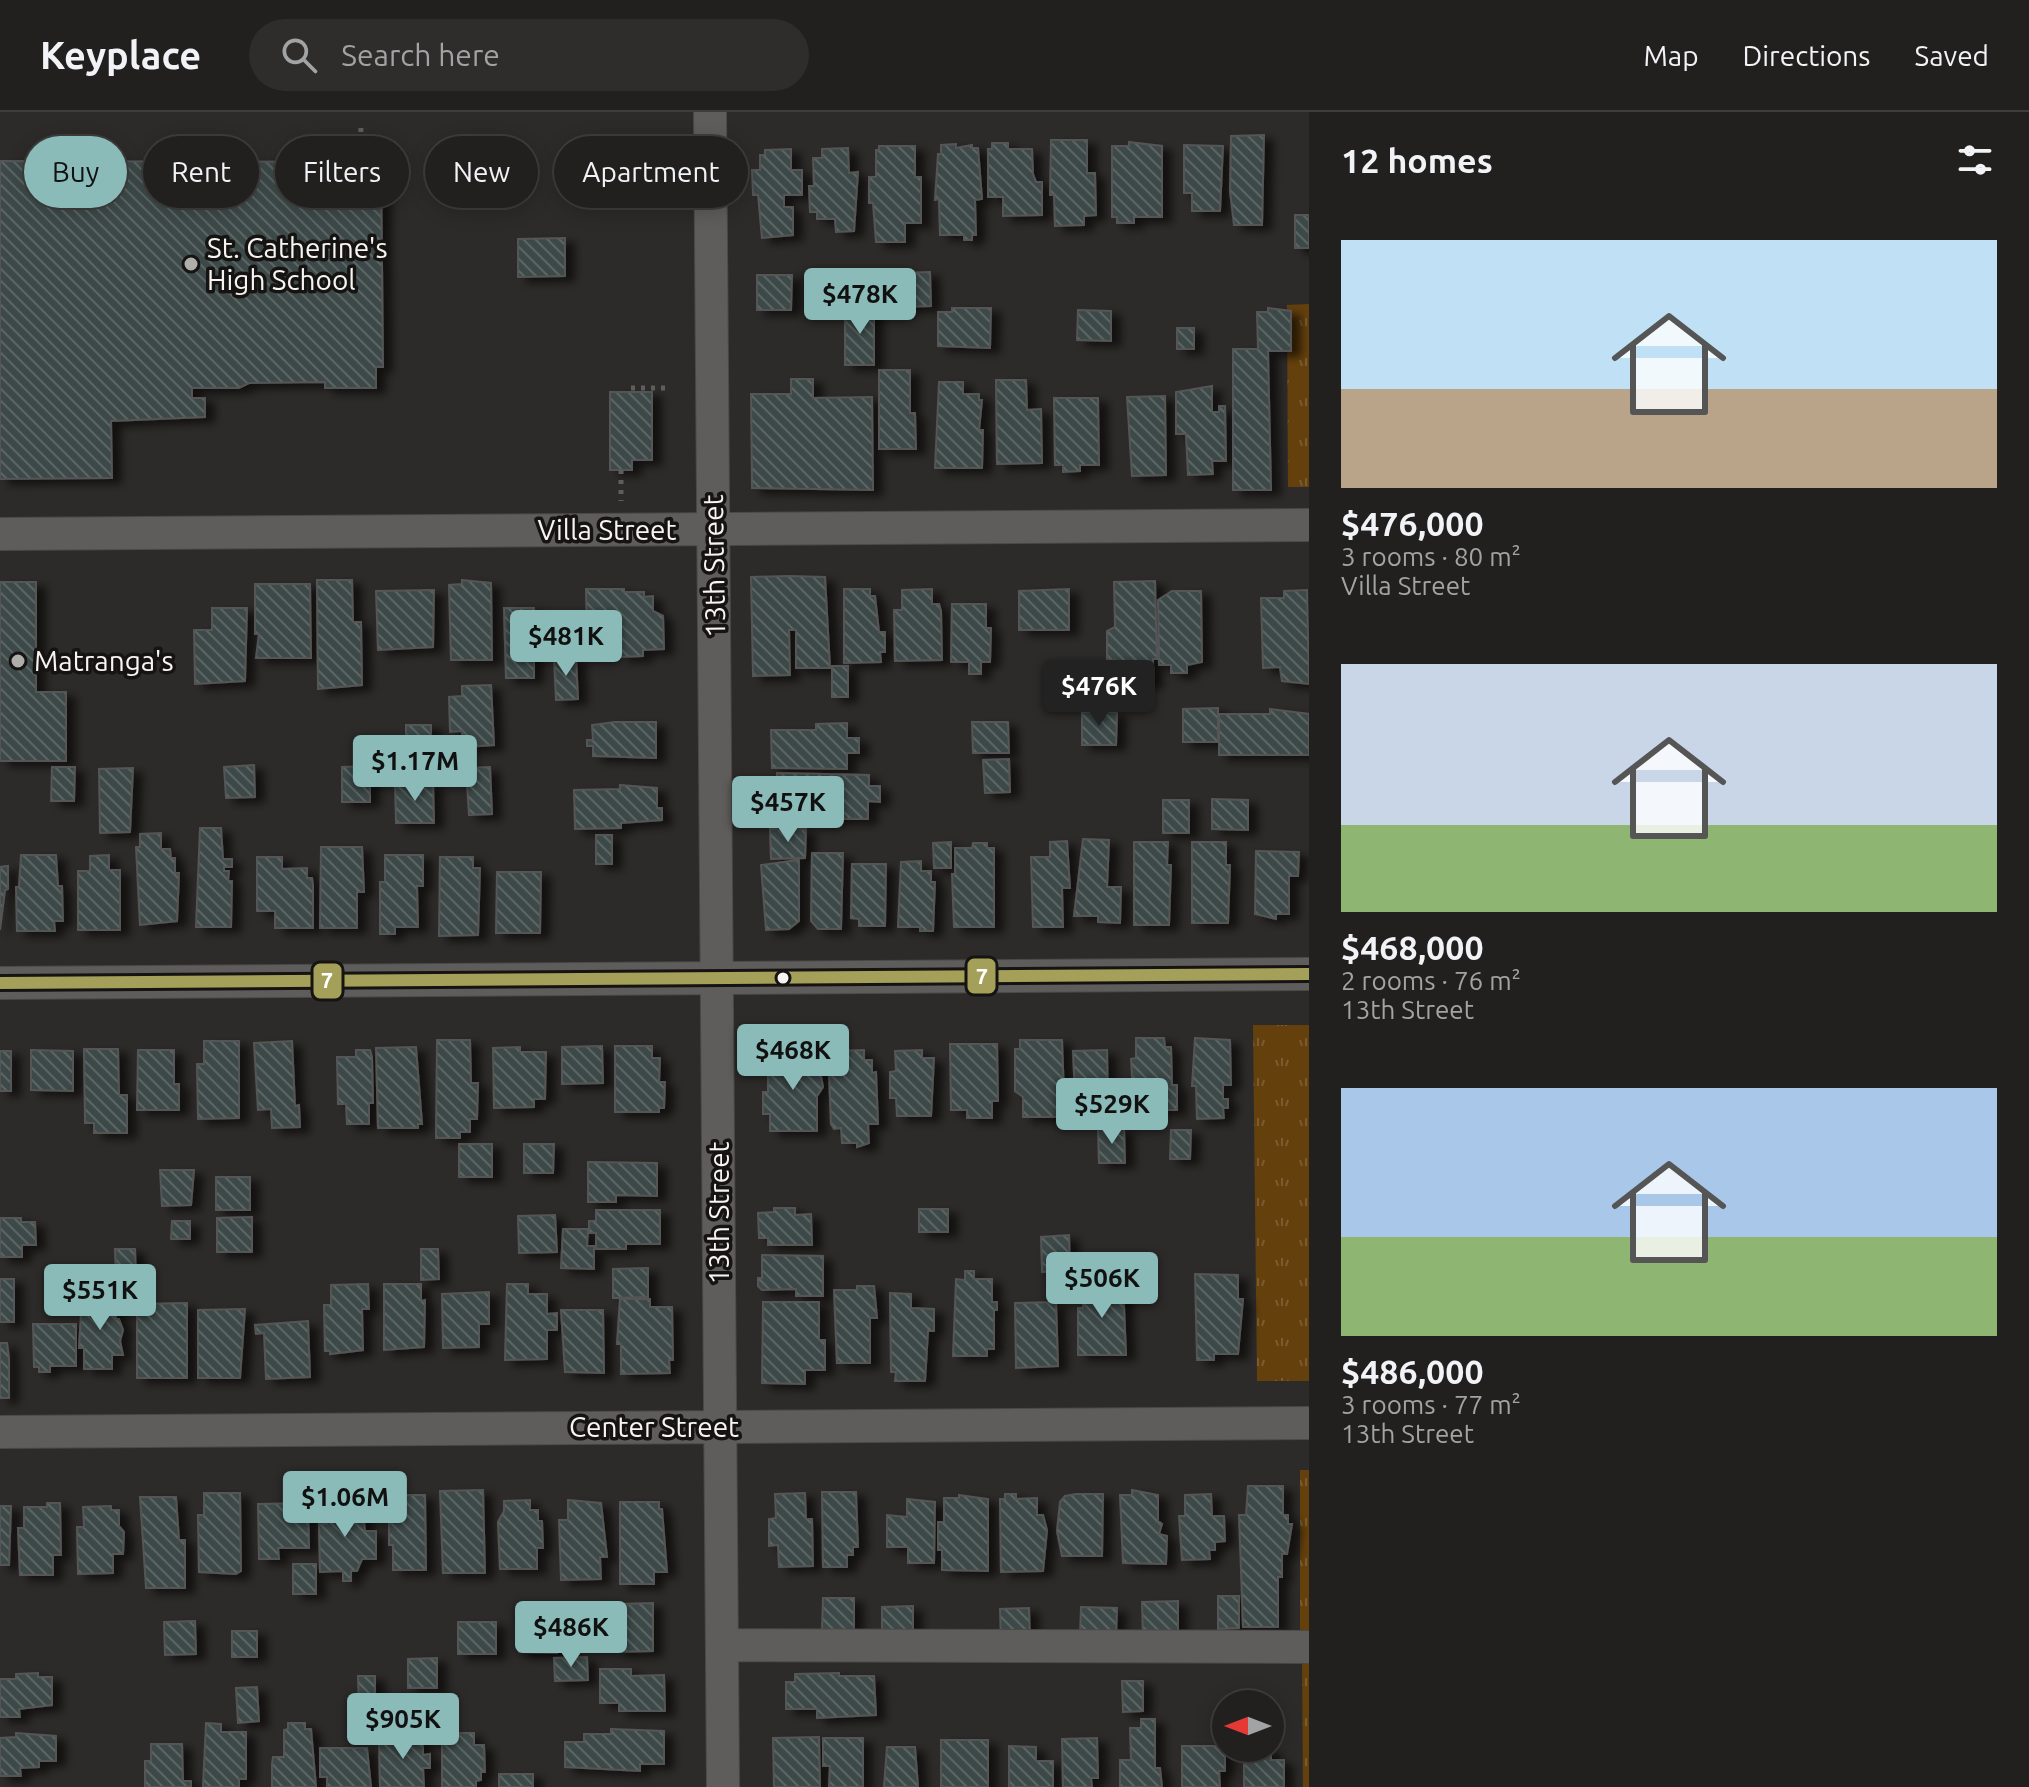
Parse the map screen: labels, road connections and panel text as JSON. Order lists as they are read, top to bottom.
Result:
{
  "streets": {
    "street": ["Villa Street", "13th Street", "Center Street"]
  },
  "crossings": [
    ["Villa Street", "13th Street"],
    ["13th Street", "Center Street"]
  ],
  "places": ["St. Catherine's High School", "Matranga's"],
  "lines": ["transit line 7"],
  "north": "left",
  "page": {
    "header": "Keyplace",
    "search": "Search here",
    "nav": ["Map", "Directions", "Saved"],
    "heading": "12 homes",
    "chip": [
      "Buy",
      "Rent",
      "Filters",
      "New",
      "Apartment"
    ],
    "list": [
      {
        "name": "$476,000",
        "note": "3 rooms · 80 m² · Villa Street"
      },
      {
        "name": "$468,000",
        "note": "2 rooms · 76 m² · 13th Street"
      },
      {
        "name": "$486,000",
        "note": "3 rooms · 77 m² · 13th Street"
      }
    ],
    "price": [
      "$478K",
      "$481K",
      "$476K",
      "$1.17M",
      "$457K",
      "$468K",
      "$529K",
      "$506K",
      "$551K",
      "$1.06M",
      "$486K",
      "$905K"
    ]
  }
}
